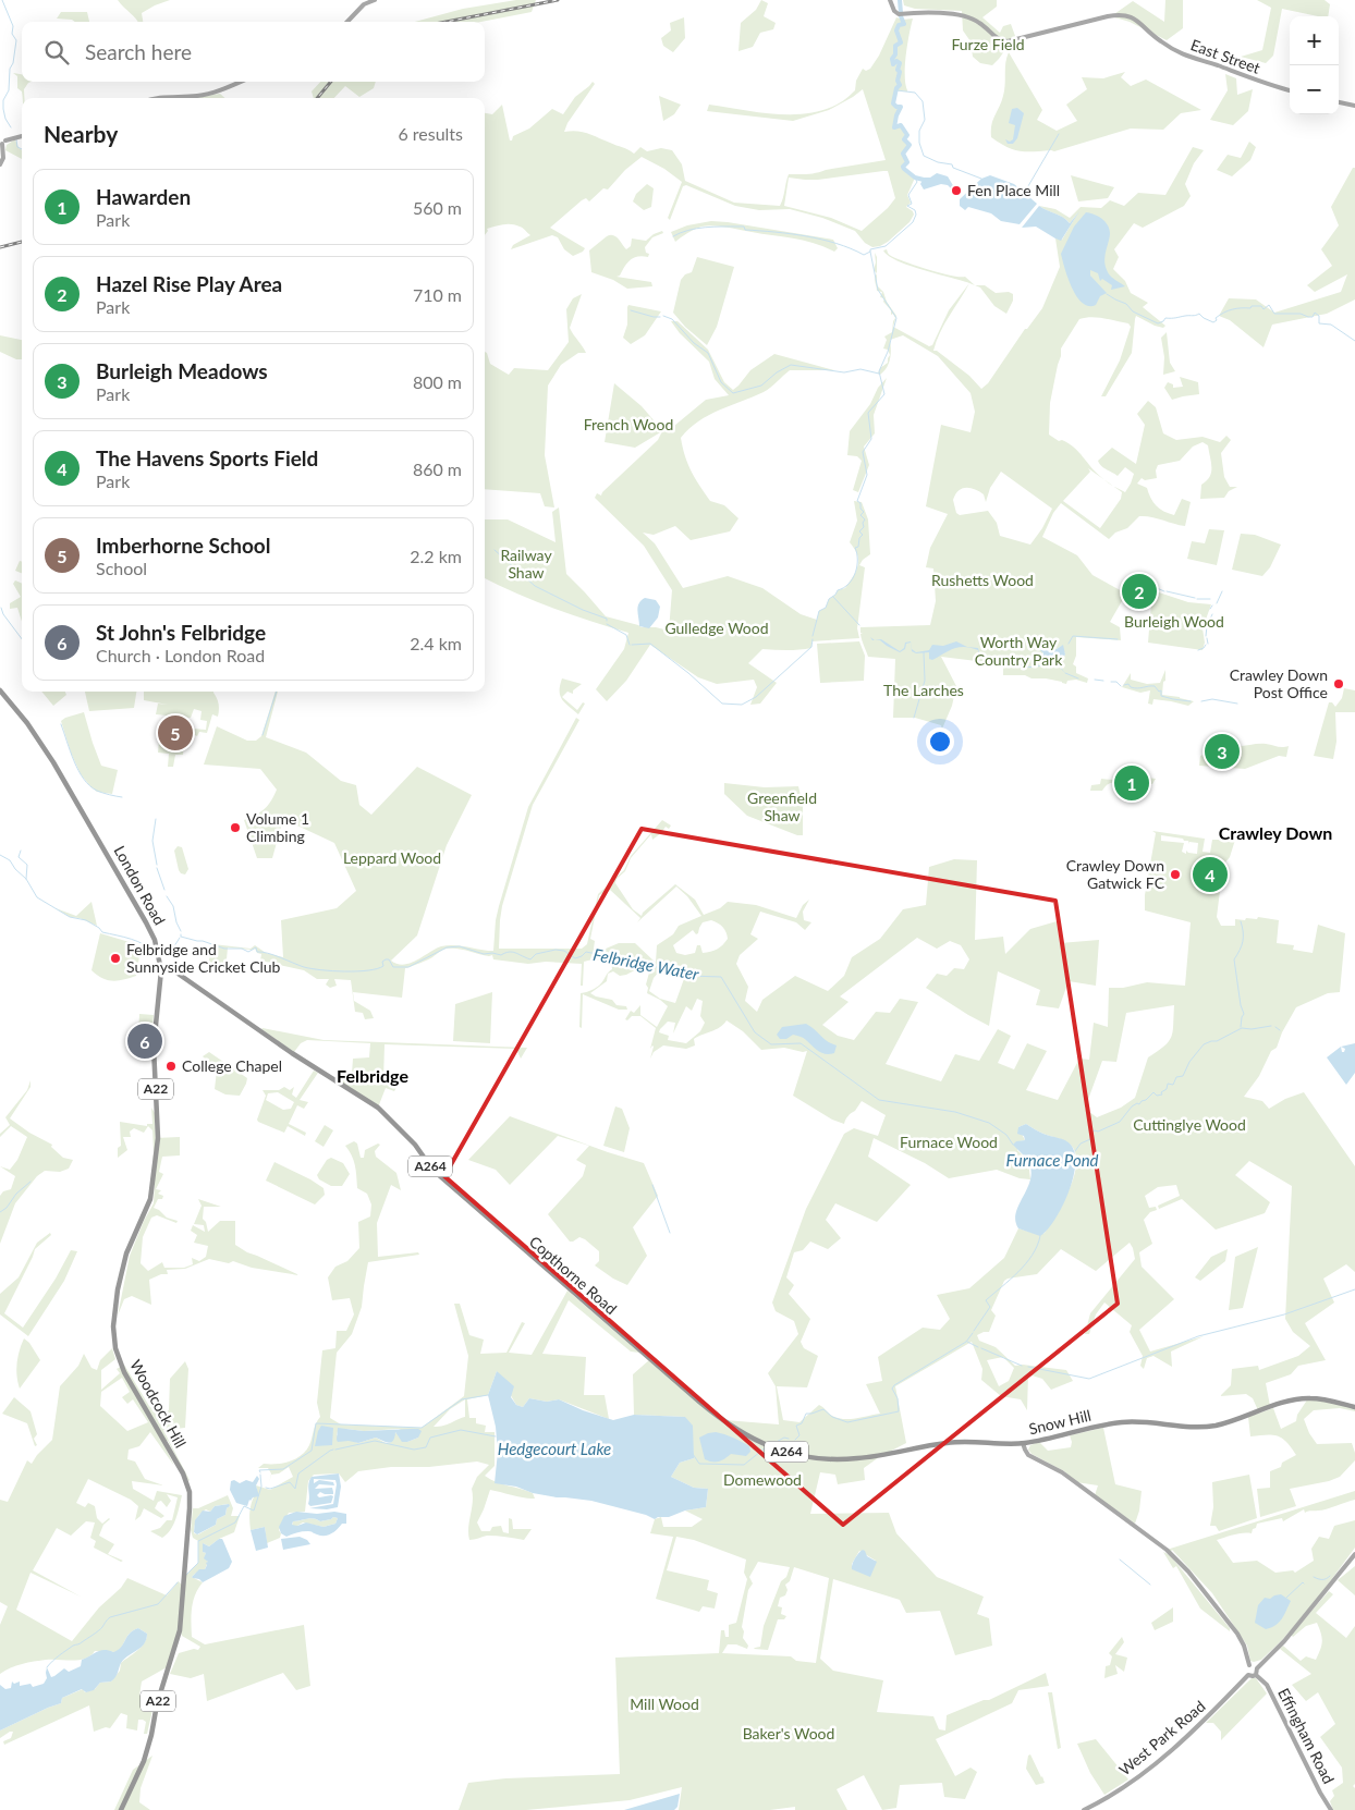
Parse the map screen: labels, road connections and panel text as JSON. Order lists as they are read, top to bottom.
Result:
{
  "streets": {
    "highway": [
      "London Road",
      "A22",
      "A264",
      "Copthorne Road",
      "Woodcock Hill",
      "Snow Hill"
    ],
    "main road": ["East Street", "Effingham Road", "West Park Road"]
  },
  "crossings": [
    ["London Road", "Copthorne Road"],
    ["London Road", "Woodcock Hill"],
    ["Copthorne Road", "Snow Hill"],
    ["Snow Hill", "Effingham Road"],
    ["Snow Hill", "West Park Road"],
    ["Effingham Road", "West Park Road"]
  ],
  "districts": ["Crawley Down", "Felbridge"],
  "water": ["Felbridge Water", "Furnace Pond", "Hedgecourt Lake"],
  "parks": [
    "Furze Field",
    "French Wood",
    "Railway Shaw",
    "Rushetts Wood",
    "Burleigh Wood",
    "Gulledge Wood",
    "Worth Way Country Park",
    "The Larches",
    "Greenfield Shaw",
    "Leppard Wood",
    "Cuttinglye Wood",
    "Furnace Wood",
    "Domewood",
    "Mill Wood",
    "Baker's Wood"
  ],
  "places": [
    "Fen Place Mill",
    "Crawley Down Post Office",
    "Volume 1 Climbing",
    "Crawley Down Gatwick FC",
    "Felbridge and Sunnyside Cricket Club",
    "College Chapel"
  ],
  "page": {
    "map_buttons": ["+", "−"],
    "search": "Search here",
    "heading": ["Nearby", "6 results"],
    "list": [
      {
        "mark": "1",
        "name": "Hawarden",
        "note": "Park",
        "value": "560 m"
      },
      {
        "mark": "2",
        "name": "Hazel Rise Play Area",
        "note": "Park",
        "value": "710 m"
      },
      {
        "mark": "3",
        "name": "Burleigh Meadows",
        "note": "Park",
        "value": "800 m"
      },
      {
        "mark": "4",
        "name": "The Havens Sports Field",
        "note": "Park",
        "value": "860 m"
      },
      {
        "mark": "5",
        "name": "Imberhorne School",
        "note": "School",
        "value": "2.2 km"
      },
      {
        "mark": "6",
        "name": "St John's Felbridge",
        "note": "Church · London Road",
        "value": "2.4 km"
      }
    ],
    "pins": [
      "2",
      "5",
      "3",
      "1",
      "4",
      "6"
    ]
  }
}
